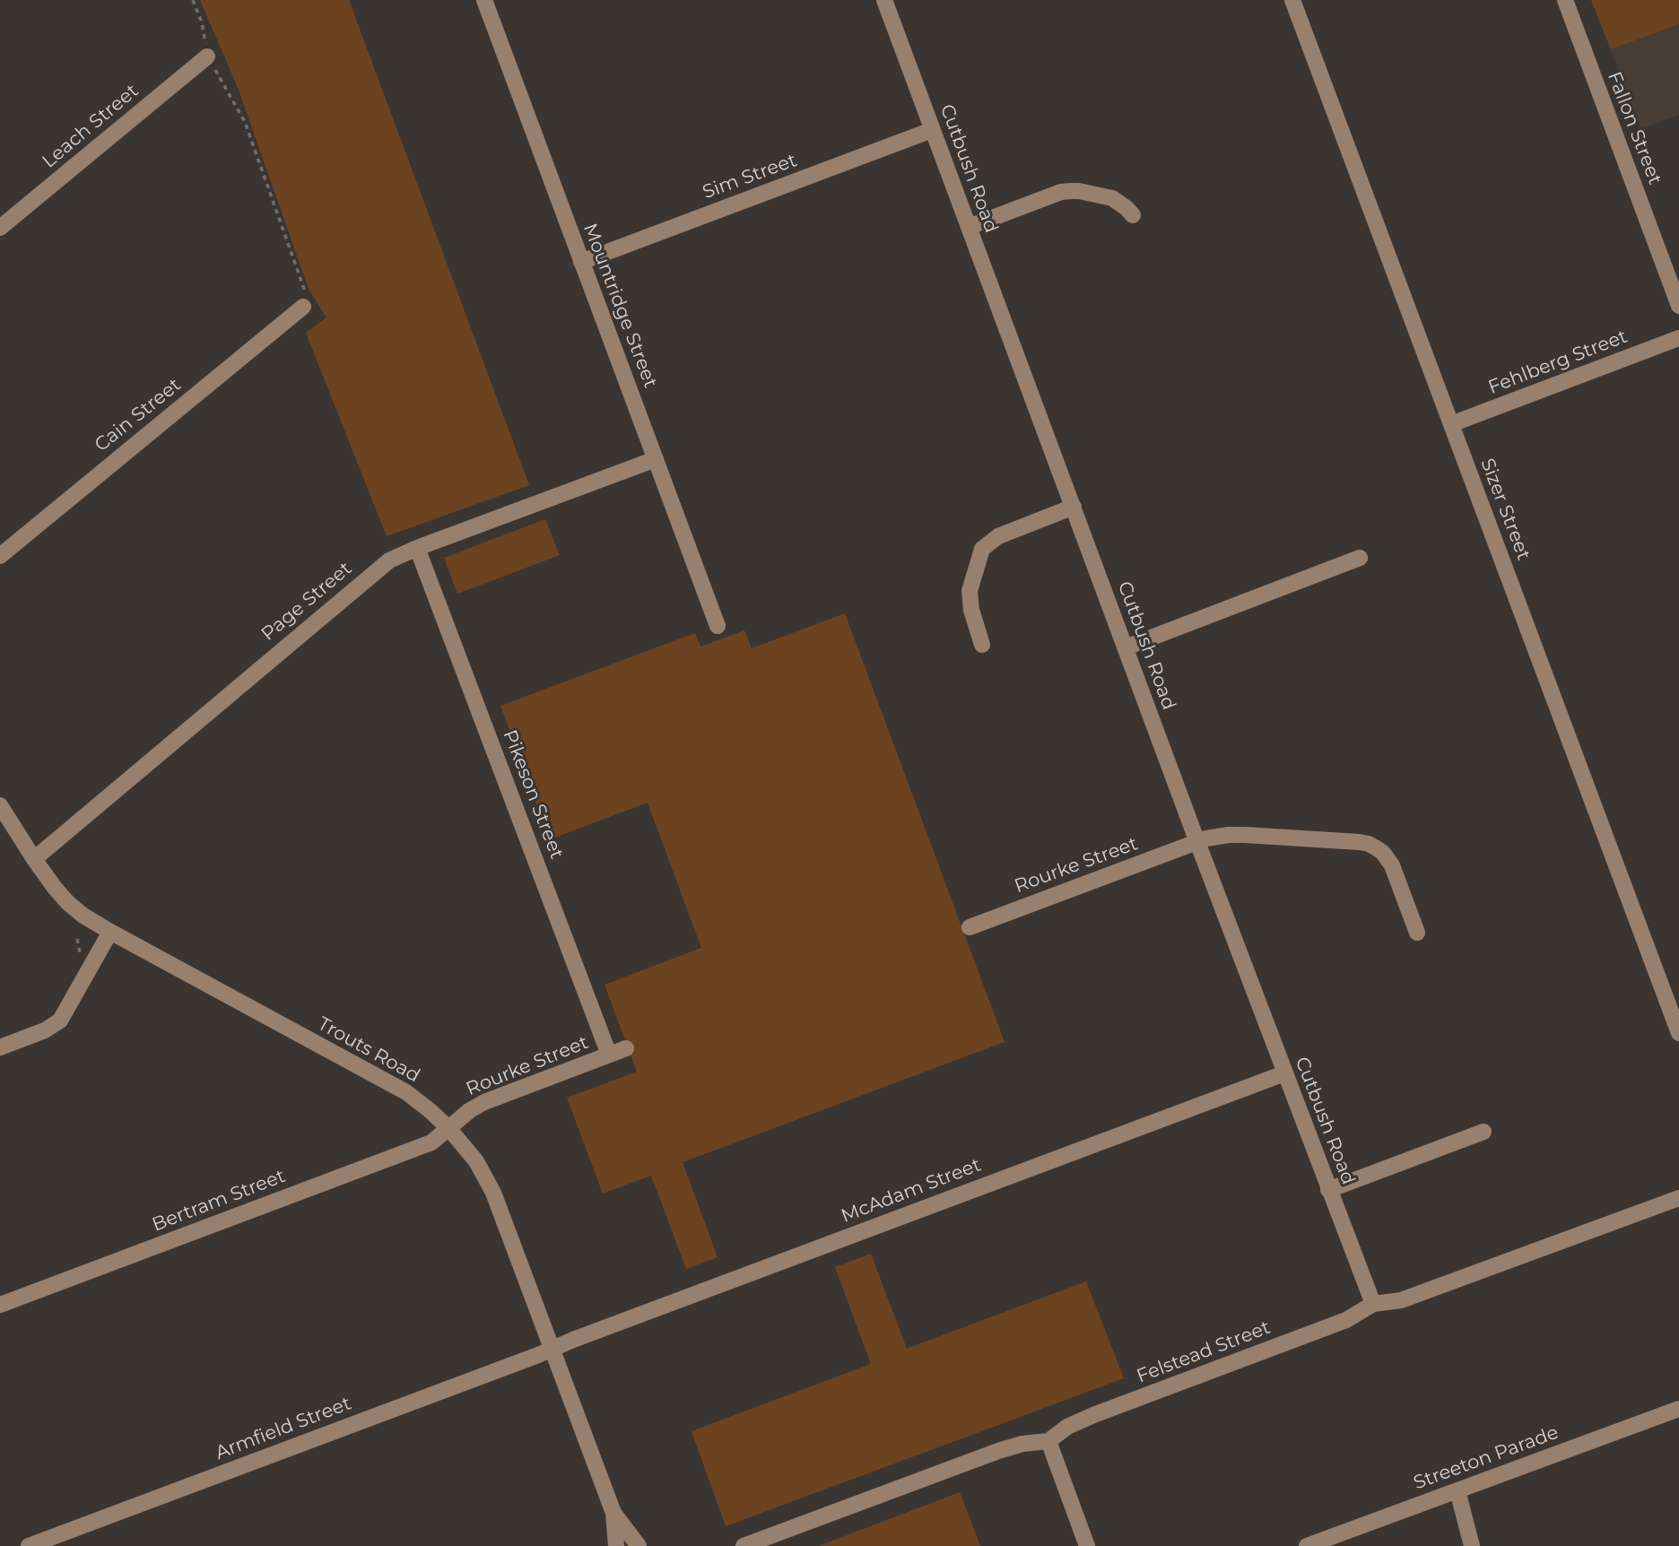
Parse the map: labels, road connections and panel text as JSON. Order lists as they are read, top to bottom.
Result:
{
  "streets": {
    "street": [
      "Leach Street",
      "Fallon Street",
      "Cutbush Road",
      "Sim Street",
      "Mountridge Street",
      "Fehlberg Street",
      "Cain Street",
      "Sizer Street",
      "Page Street",
      "Pikeson Street",
      "Rourke Street",
      "Trouts Road",
      "McAdam Street",
      "Bertram Street",
      "Felstead Street",
      "Armfield Street",
      "Streeton Parade"
    ]
  },
  "crossings": [
    ["Cutbush Road", "Sim Street"],
    ["Cutbush Road", "Rourke Street"],
    ["Cutbush Road", "McAdam Street"],
    ["Cutbush Road", "Felstead Street"],
    ["Sim Street", "Mountridge Street"],
    ["Mountridge Street", "Page Street"],
    ["Fehlberg Street", "Sizer Street"],
    ["Page Street", "Pikeson Street"],
    ["Page Street", "Trouts Road"],
    ["Pikeson Street", "Rourke Street"],
    ["Rourke Street", "Trouts Road"],
    ["Rourke Street", "Bertram Street"],
    ["Trouts Road", "McAdam Street"],
    ["Trouts Road", "Bertram Street"],
    ["Trouts Road", "Armfield Street"],
    ["McAdam Street", "Armfield Street"]
  ]
}
